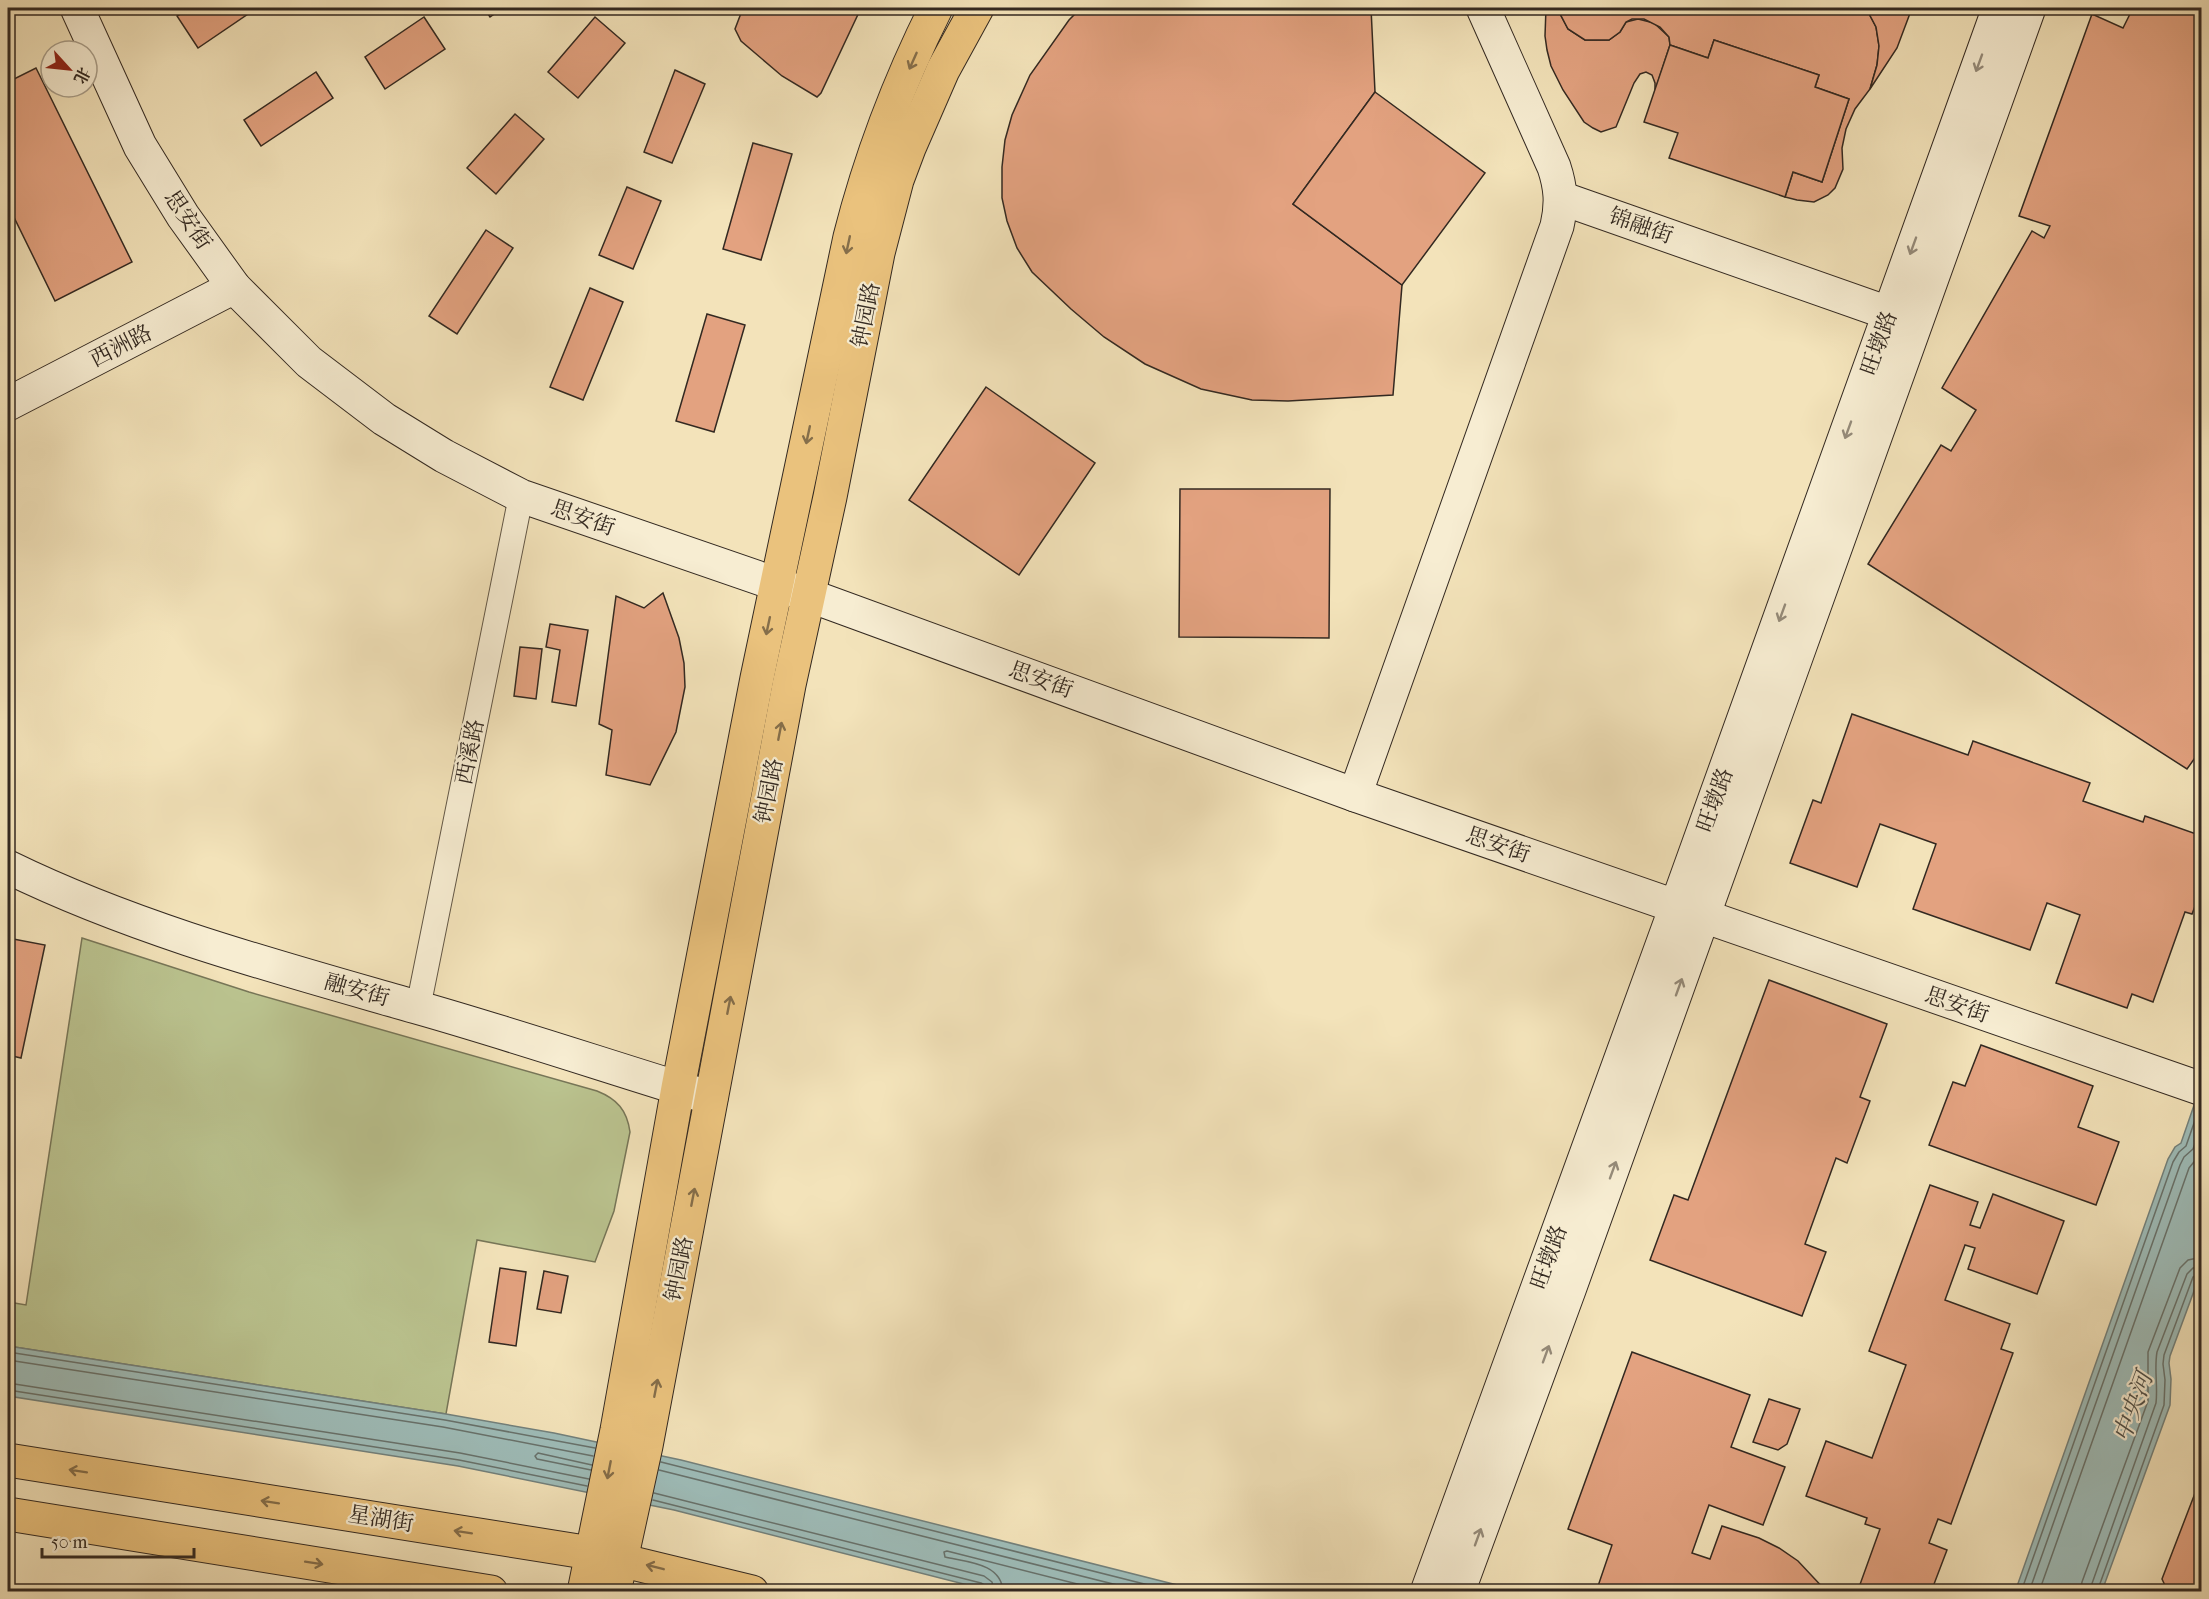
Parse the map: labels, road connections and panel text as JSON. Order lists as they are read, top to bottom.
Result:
{
  "streets": {
    "main road": ["钟园路", "星湖街"],
    "street": [
      "思安街",
      "锦融街",
      "旺墩路",
      "西洲路",
      "西溪路",
      "融安街"
    ]
  },
  "crossings": [
    ["思安街", "钟园路"],
    ["思安街", "旺墩路"],
    ["思安街", "西洲路"],
    ["思安街", "西溪路"],
    ["锦融街", "旺墩路"],
    ["钟园路", "融安街"],
    ["钟园路", "星湖街"],
    ["西溪路", "融安街"]
  ],
  "water": ["中央河"],
  "scale_bar": "50 m",
  "north": "bottom right"
}
